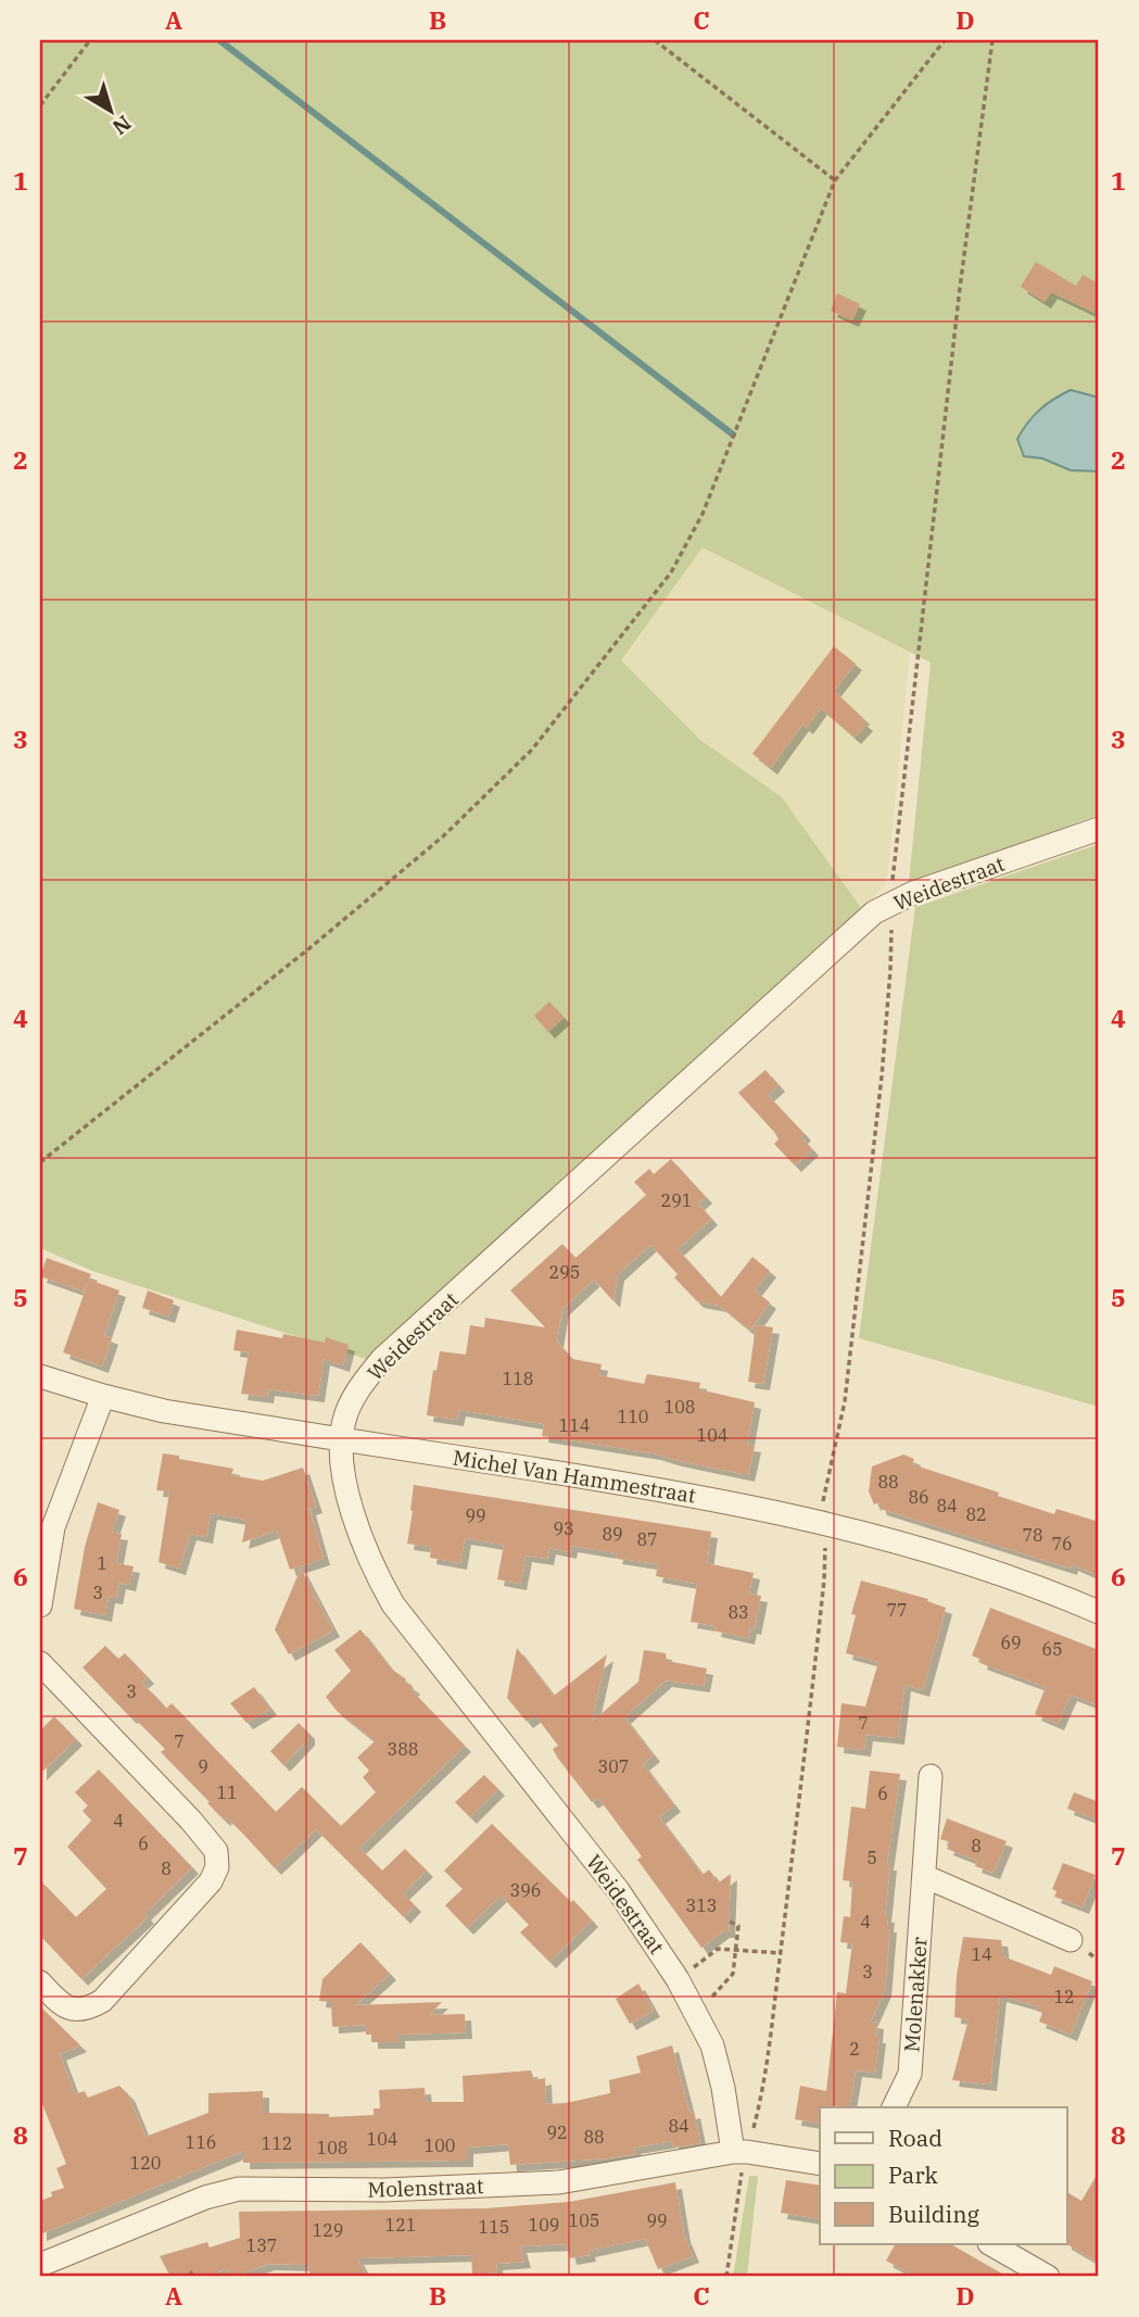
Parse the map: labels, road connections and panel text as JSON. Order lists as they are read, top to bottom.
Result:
{
  "streets": {
    "street": [
      "Weidestraat",
      "Michel Van Hammestraat",
      "Molenakker",
      "Molenstraat"
    ]
  },
  "crossings": [
    ["Weidestraat", "Michel Van Hammestraat"],
    ["Weidestraat", "Molenstraat"]
  ],
  "house_numbers": [
    "291",
    "295",
    "118",
    "108",
    "110",
    "114",
    "104",
    "88",
    "86",
    "84",
    "82",
    "99",
    "93",
    "89",
    "78",
    "87",
    "76",
    "1",
    "3",
    "77",
    "83",
    "69",
    "65",
    "3",
    "7",
    "7",
    "388",
    "9",
    "307",
    "11",
    "6",
    "4",
    "6",
    "8",
    "5",
    "8",
    "396",
    "313",
    "4",
    "14",
    "3",
    "12",
    "2",
    "84",
    "92",
    "88",
    "104",
    "116",
    "112",
    "100",
    "108",
    "120",
    "105",
    "99",
    "121",
    "109",
    "115",
    "129",
    "137"
  ],
  "legend": ["Road", "Park", "Building"],
  "north": "bottom right",
  "grid": {
    "columns": [
      "A",
      "B",
      "C",
      "D"
    ],
    "rows": [
      "1",
      "2",
      "3",
      "4",
      "5",
      "6",
      "7",
      "8"
    ]
  }
}
